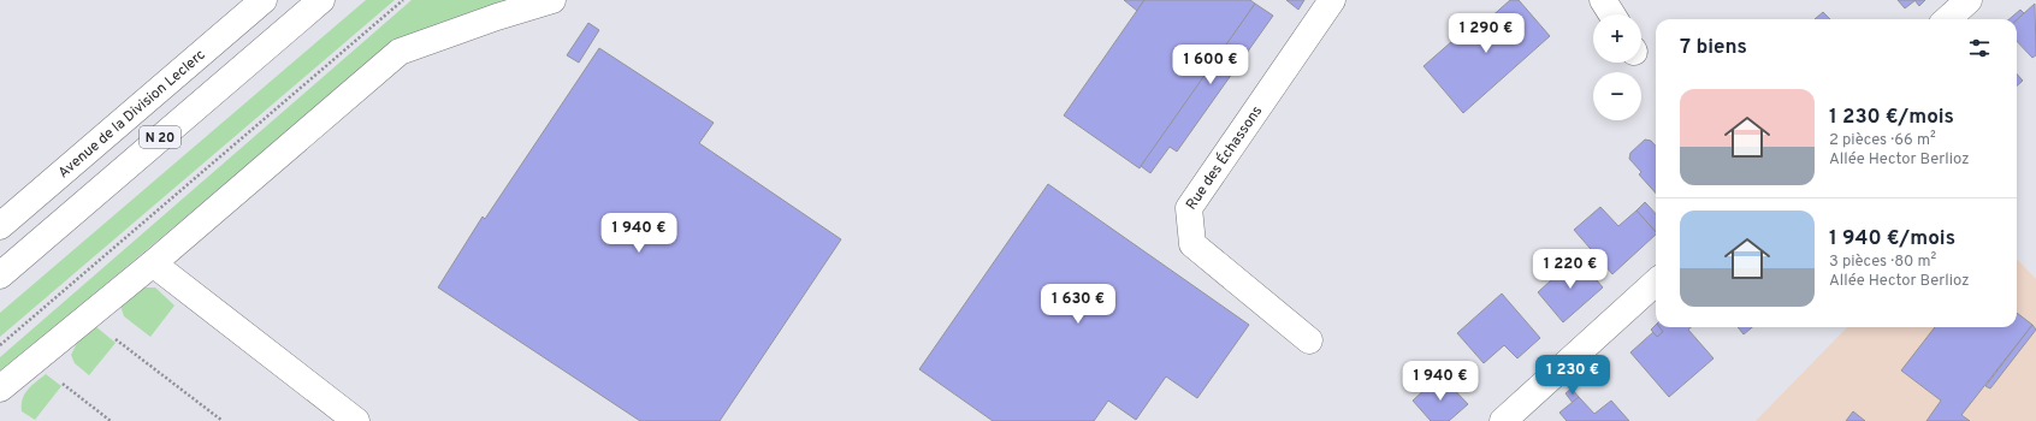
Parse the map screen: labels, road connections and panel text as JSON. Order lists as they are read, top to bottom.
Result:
{
  "streets": {
    "main road": ["Avenue de la Division Leclerc", "N 20", "Rue des Échassons"]
  },
  "page": {
    "price": [
      "1 290 €",
      "1 600 €",
      "1 940 €",
      "1 220 €",
      "1 630 €",
      "1 230 €",
      "1 940 €"
    ],
    "map_buttons": ["+", "−"],
    "heading": "7 biens",
    "list": [
      {
        "name": "1 230 €/mois",
        "note": "2 pièces · 66 m² · Allée Hector Berlioz"
      },
      {
        "name": "1 940 €/mois",
        "note": "3 pièces · 80 m² · Allée Hector Berlioz"
      }
    ]
  }
}
